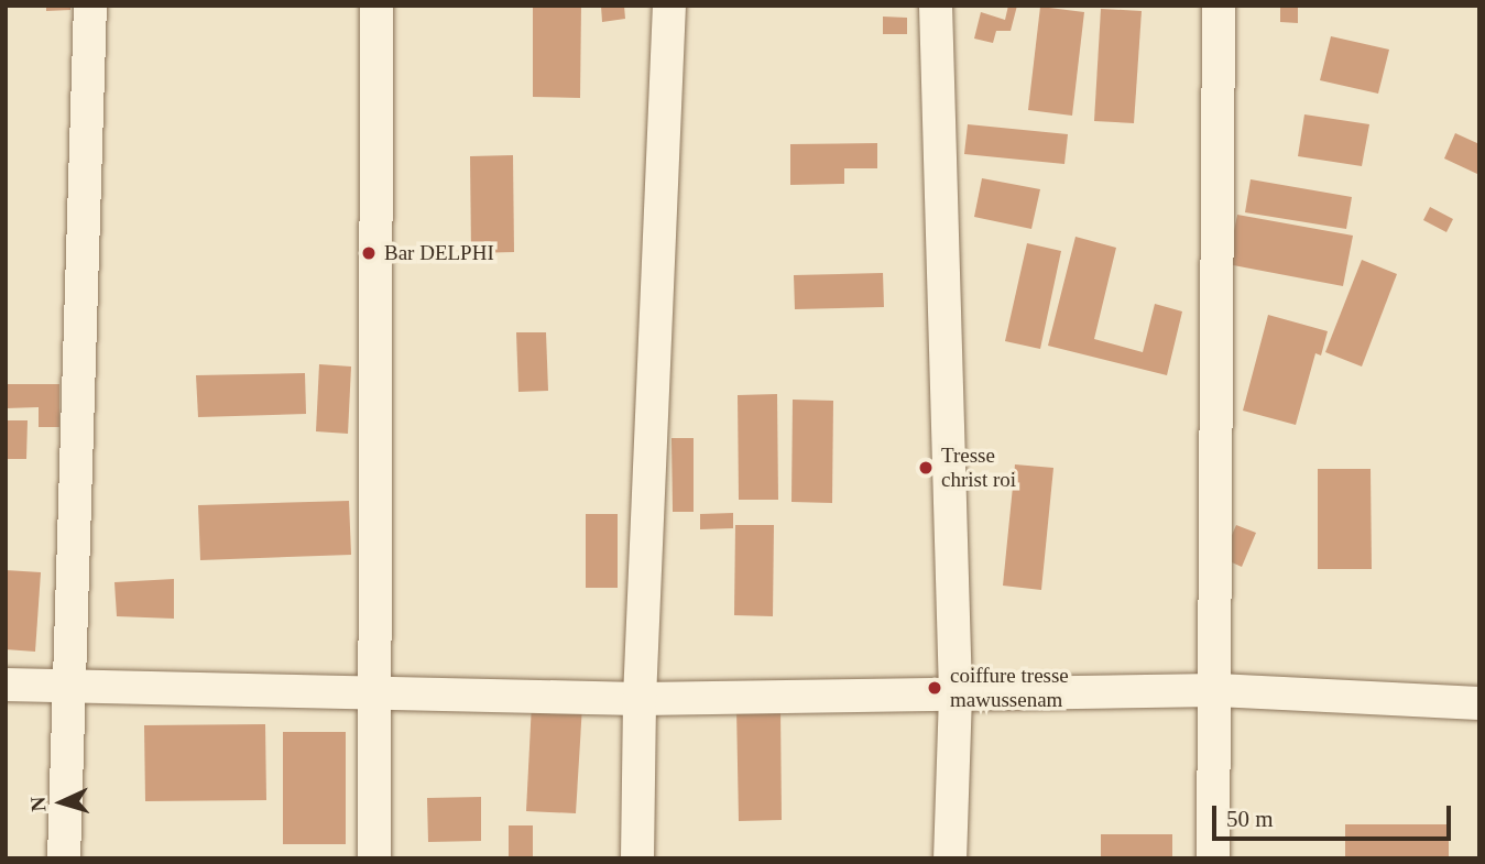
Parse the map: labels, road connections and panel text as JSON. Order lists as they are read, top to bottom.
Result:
{
  "places": ["Bar DELPHI", "Tresse christ roi", "coiffure tresse mawussenam"],
  "scale_bar": "50 m",
  "north": "left"
}
